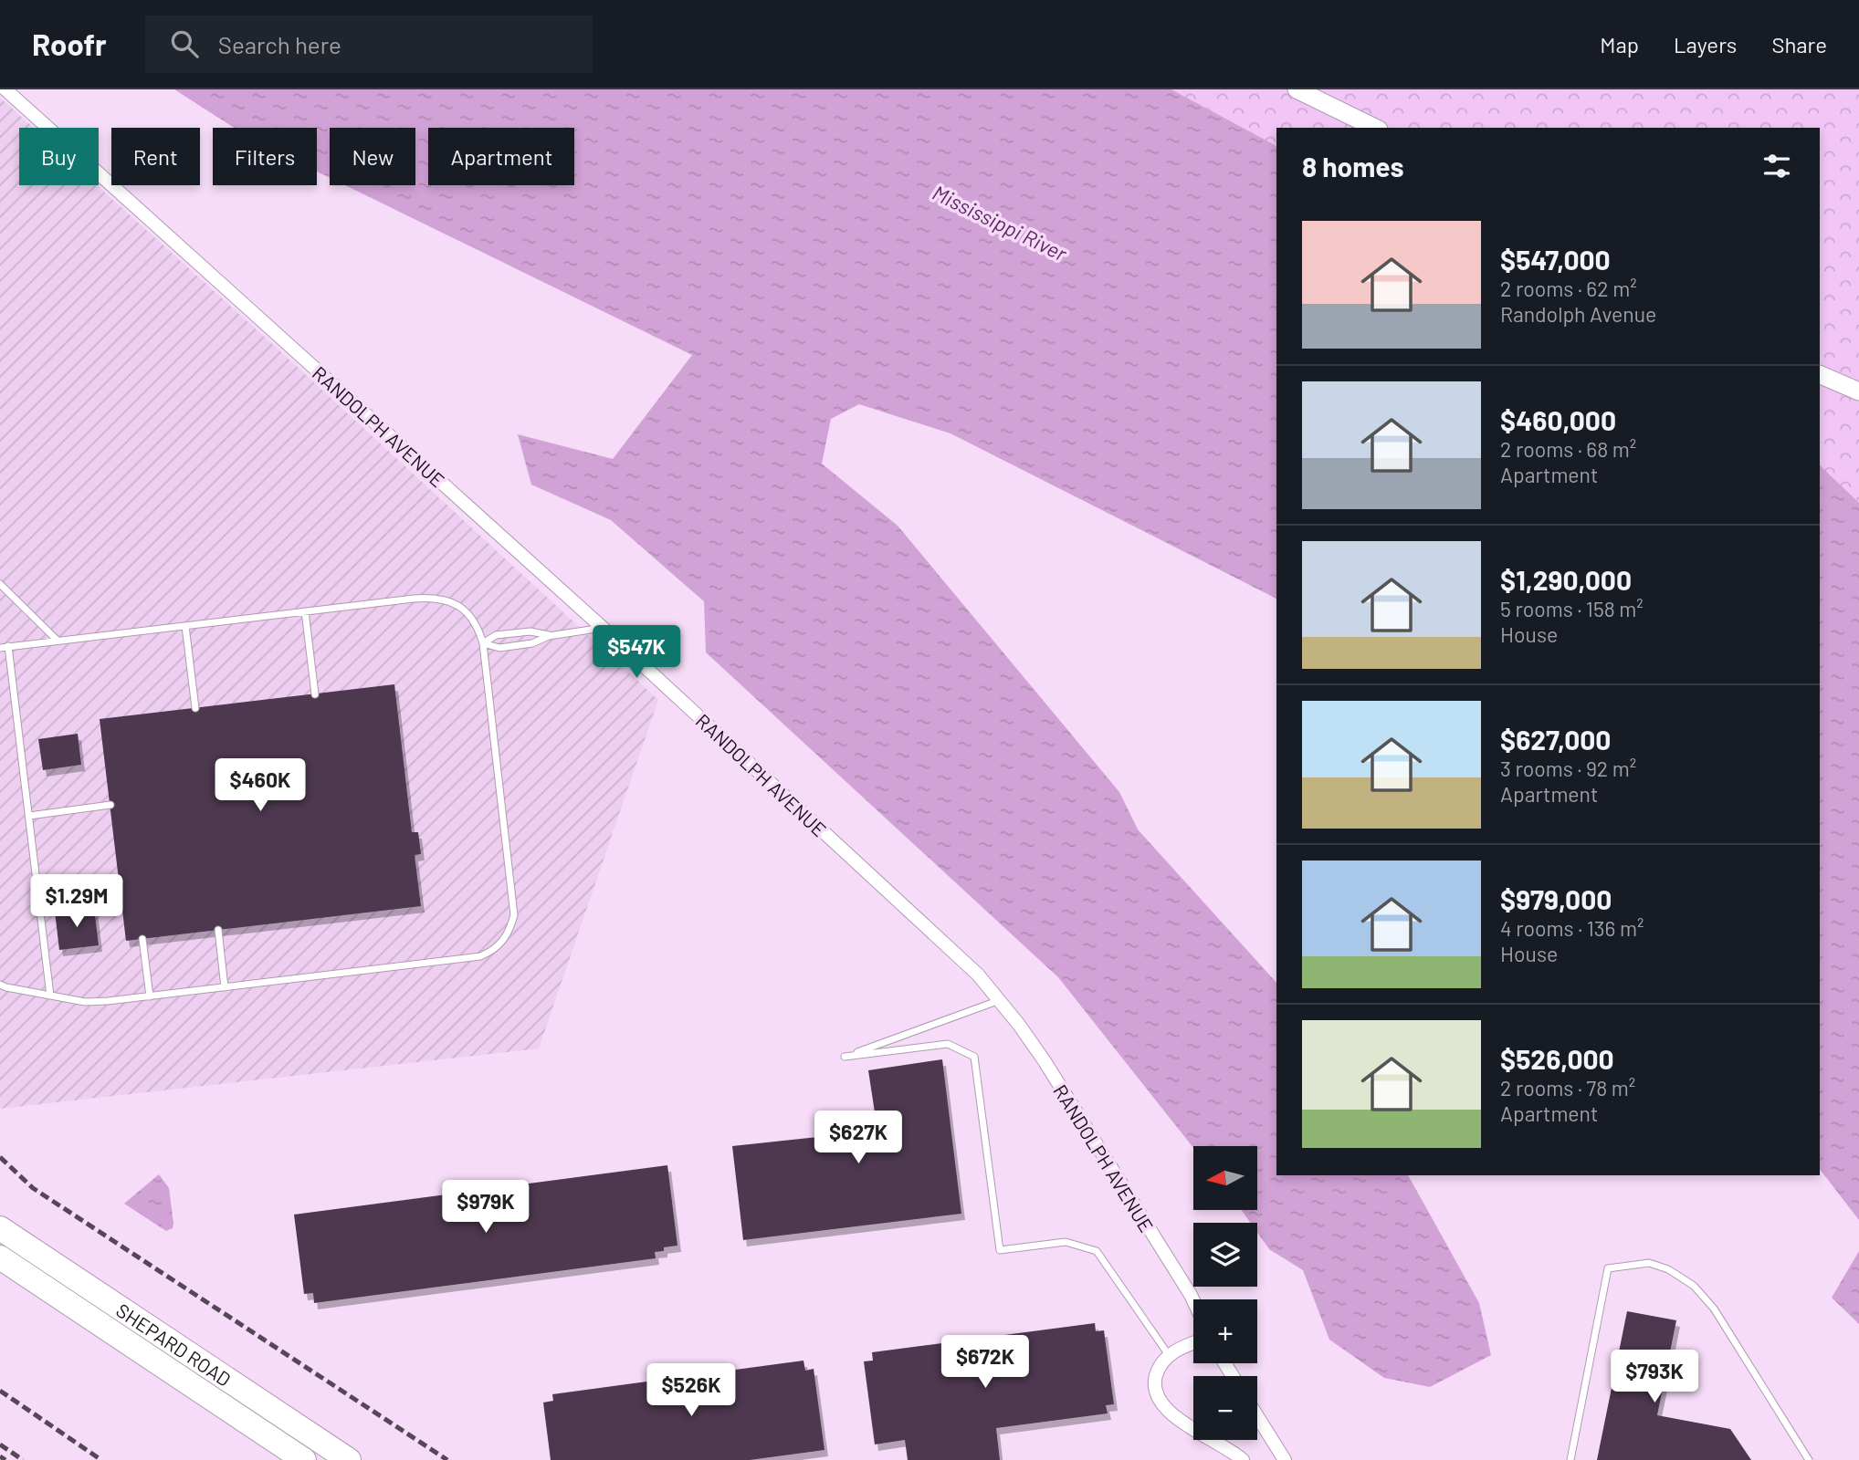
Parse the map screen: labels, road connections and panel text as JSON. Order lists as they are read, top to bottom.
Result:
{
  "streets": {
    "highway": ["SHEPARD ROAD"],
    "street": ["RANDOLPH AVENUE"]
  },
  "water": ["Mississippi River"],
  "north": "left",
  "page": {
    "header": "Roofr",
    "search": "Search here",
    "nav": ["Map", "Layers", "Share"],
    "chip": [
      "Buy",
      "Rent",
      "Filters",
      "New",
      "Apartment"
    ],
    "heading": "8 homes",
    "list": [
      {
        "name": "$547,000",
        "note": "2 rooms · 62 m² · Randolph Avenue"
      },
      {
        "name": "$460,000",
        "note": "2 rooms · 68 m² · Apartment"
      },
      {
        "name": "$1,290,000",
        "note": "5 rooms · 158 m² · House"
      },
      {
        "name": "$627,000",
        "note": "3 rooms · 92 m² · Apartment"
      },
      {
        "name": "$979,000",
        "note": "4 rooms · 136 m² · House"
      },
      {
        "name": "$526,000",
        "note": "2 rooms · 78 m² · Apartment"
      }
    ],
    "price": [
      "$547K",
      "$460K",
      "$1.29M",
      "$627K",
      "$979K",
      "$672K",
      "$793K",
      "$526K"
    ],
    "map_buttons": ["+", "−"]
  }
}
